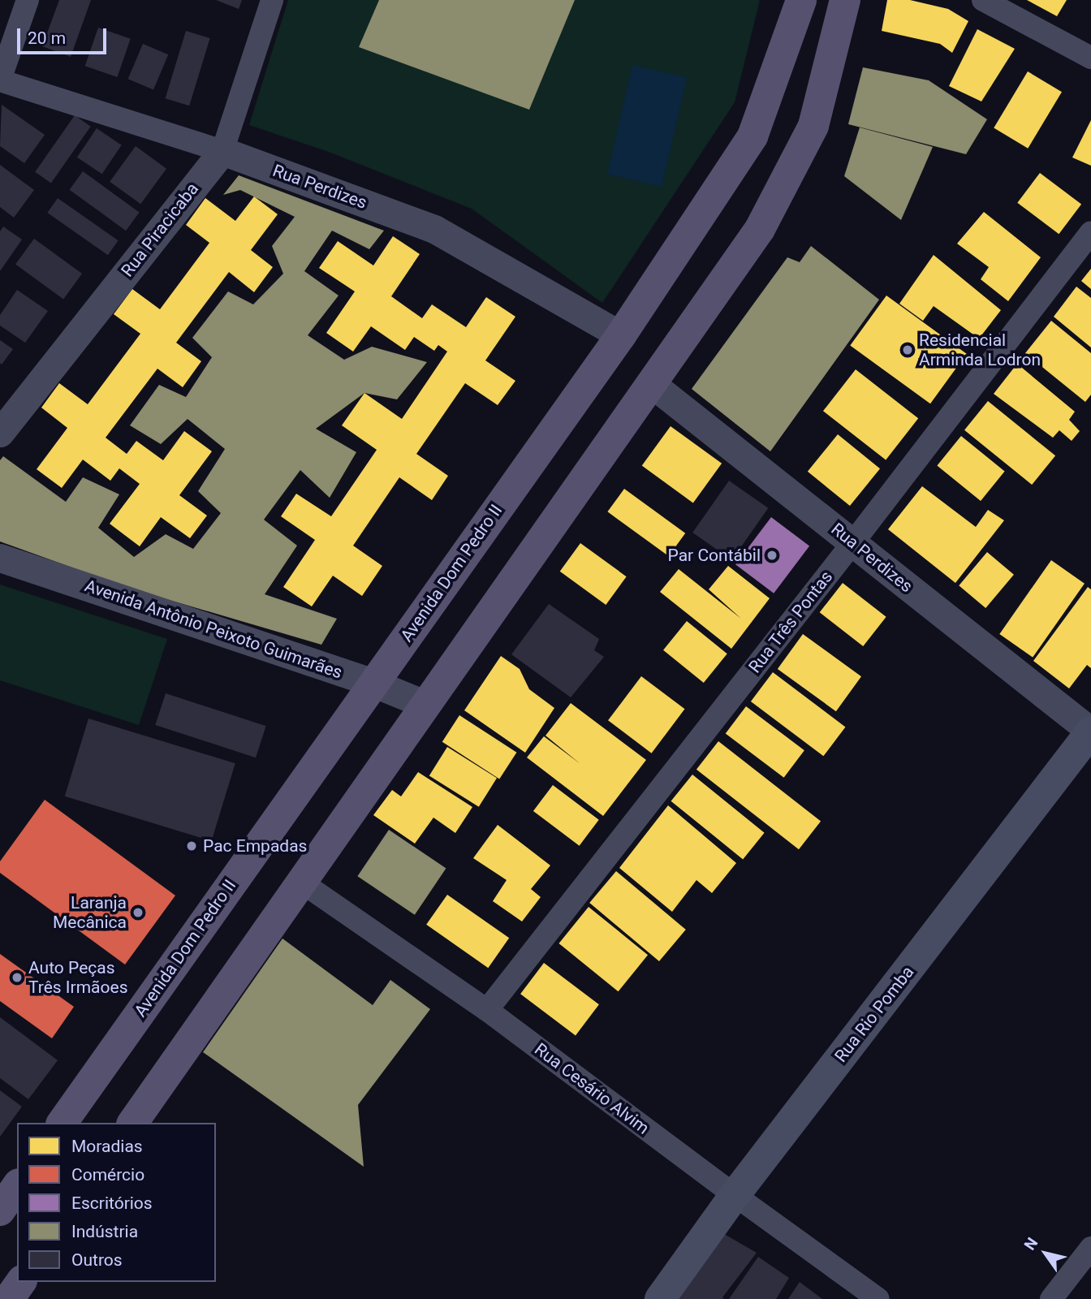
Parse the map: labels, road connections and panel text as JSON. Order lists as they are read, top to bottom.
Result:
{
  "streets": {
    "main road": ["Avenida Dom Pedro II", "Rua Rio Pomba"],
    "street": [
      "Rua Perdizes",
      "Rua Piracicaba",
      "Rua Três Pontas",
      "Avenida Antônio Peixoto Guimarães",
      "Rua Cesário Alvim"
    ]
  },
  "crossings": [
    ["Rua Perdizes", "Rua Piracicaba"],
    ["Rua Perdizes", "Avenida Dom Pedro II"],
    ["Rua Perdizes", "Rua Três Pontas"],
    ["Rua Perdizes", "Rua Rio Pomba"],
    ["Avenida Dom Pedro II", "Avenida Antônio Peixoto Guimarães"],
    ["Rua Três Pontas", "Rua Cesário Alvim"],
    ["Rua Rio Pomba", "Rua Cesário Alvim"]
  ],
  "places": [
    "Residencial Arminda Lodron",
    "Par Contábil",
    "Pac Empadas",
    "Laranja Mecânica",
    "Auto Peças Três Irmãoes"
  ],
  "legend": [
    "Moradias",
    "Comércio",
    "Escritórios",
    "Indústria",
    "Outros"
  ],
  "scale_bar": "20 m",
  "north": "top left"
}
